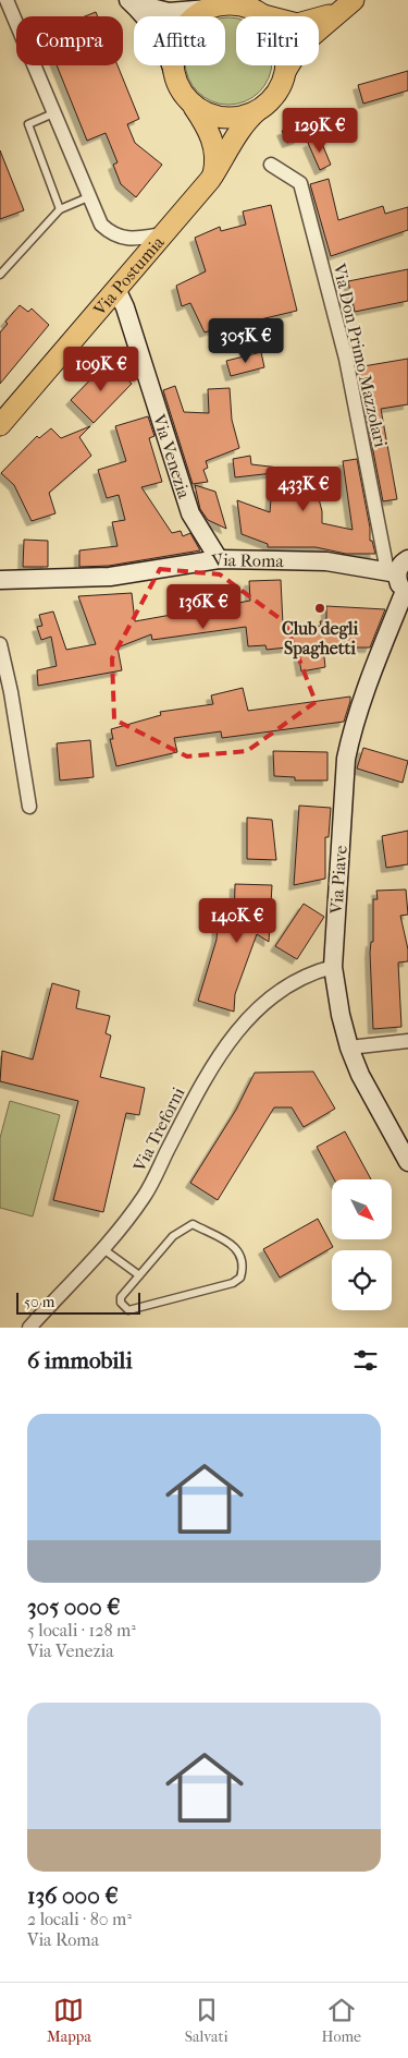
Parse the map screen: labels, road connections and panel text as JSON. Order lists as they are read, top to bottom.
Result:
{
  "streets": {
    "main road": [
      "Via Postumia",
      "Via Venezia",
      "Via Roma",
      "Via Piave"
    ],
    "street": ["Via Don Primo Mazzolari", "Via Treforni"]
  },
  "crossings": [
    ["Via Postumia", "Via Venezia"],
    ["Via Don Primo Mazzolari", "Via Roma"],
    ["Via Venezia", "Via Roma"],
    ["Via Piave", "Via Treforni"]
  ],
  "places": ["Club degli Spaghetti"],
  "scale_bar": "50 m",
  "north": "bottom right",
  "page": {
    "chip": ["Compra", "Affitta", "Filtri"],
    "price": [
      "129K €",
      "305K €",
      "109K €",
      "433K €",
      "136K €",
      "140K €"
    ],
    "scale": "50 m",
    "heading": "6 immobili",
    "list": [
      {
        "name": "305 000 €",
        "note": "5 locali · 128 m² · Via Venezia"
      },
      {
        "name": "136 000 €",
        "note": "2 locali · 80 m² · Via Roma"
      }
    ],
    "tabs": ["Mappa", "Salvati", "Home"]
  }
}
